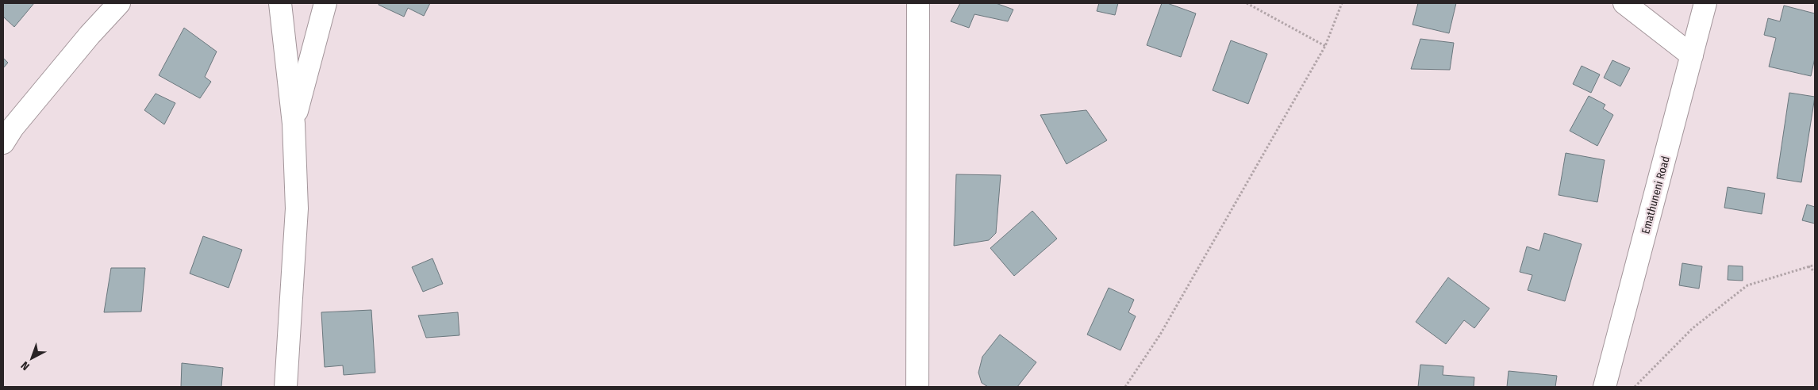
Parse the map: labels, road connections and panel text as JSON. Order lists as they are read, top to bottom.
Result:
{
  "streets": {
    "street": ["Emathuneni Road"]
  },
  "north": "bottom left"
}
